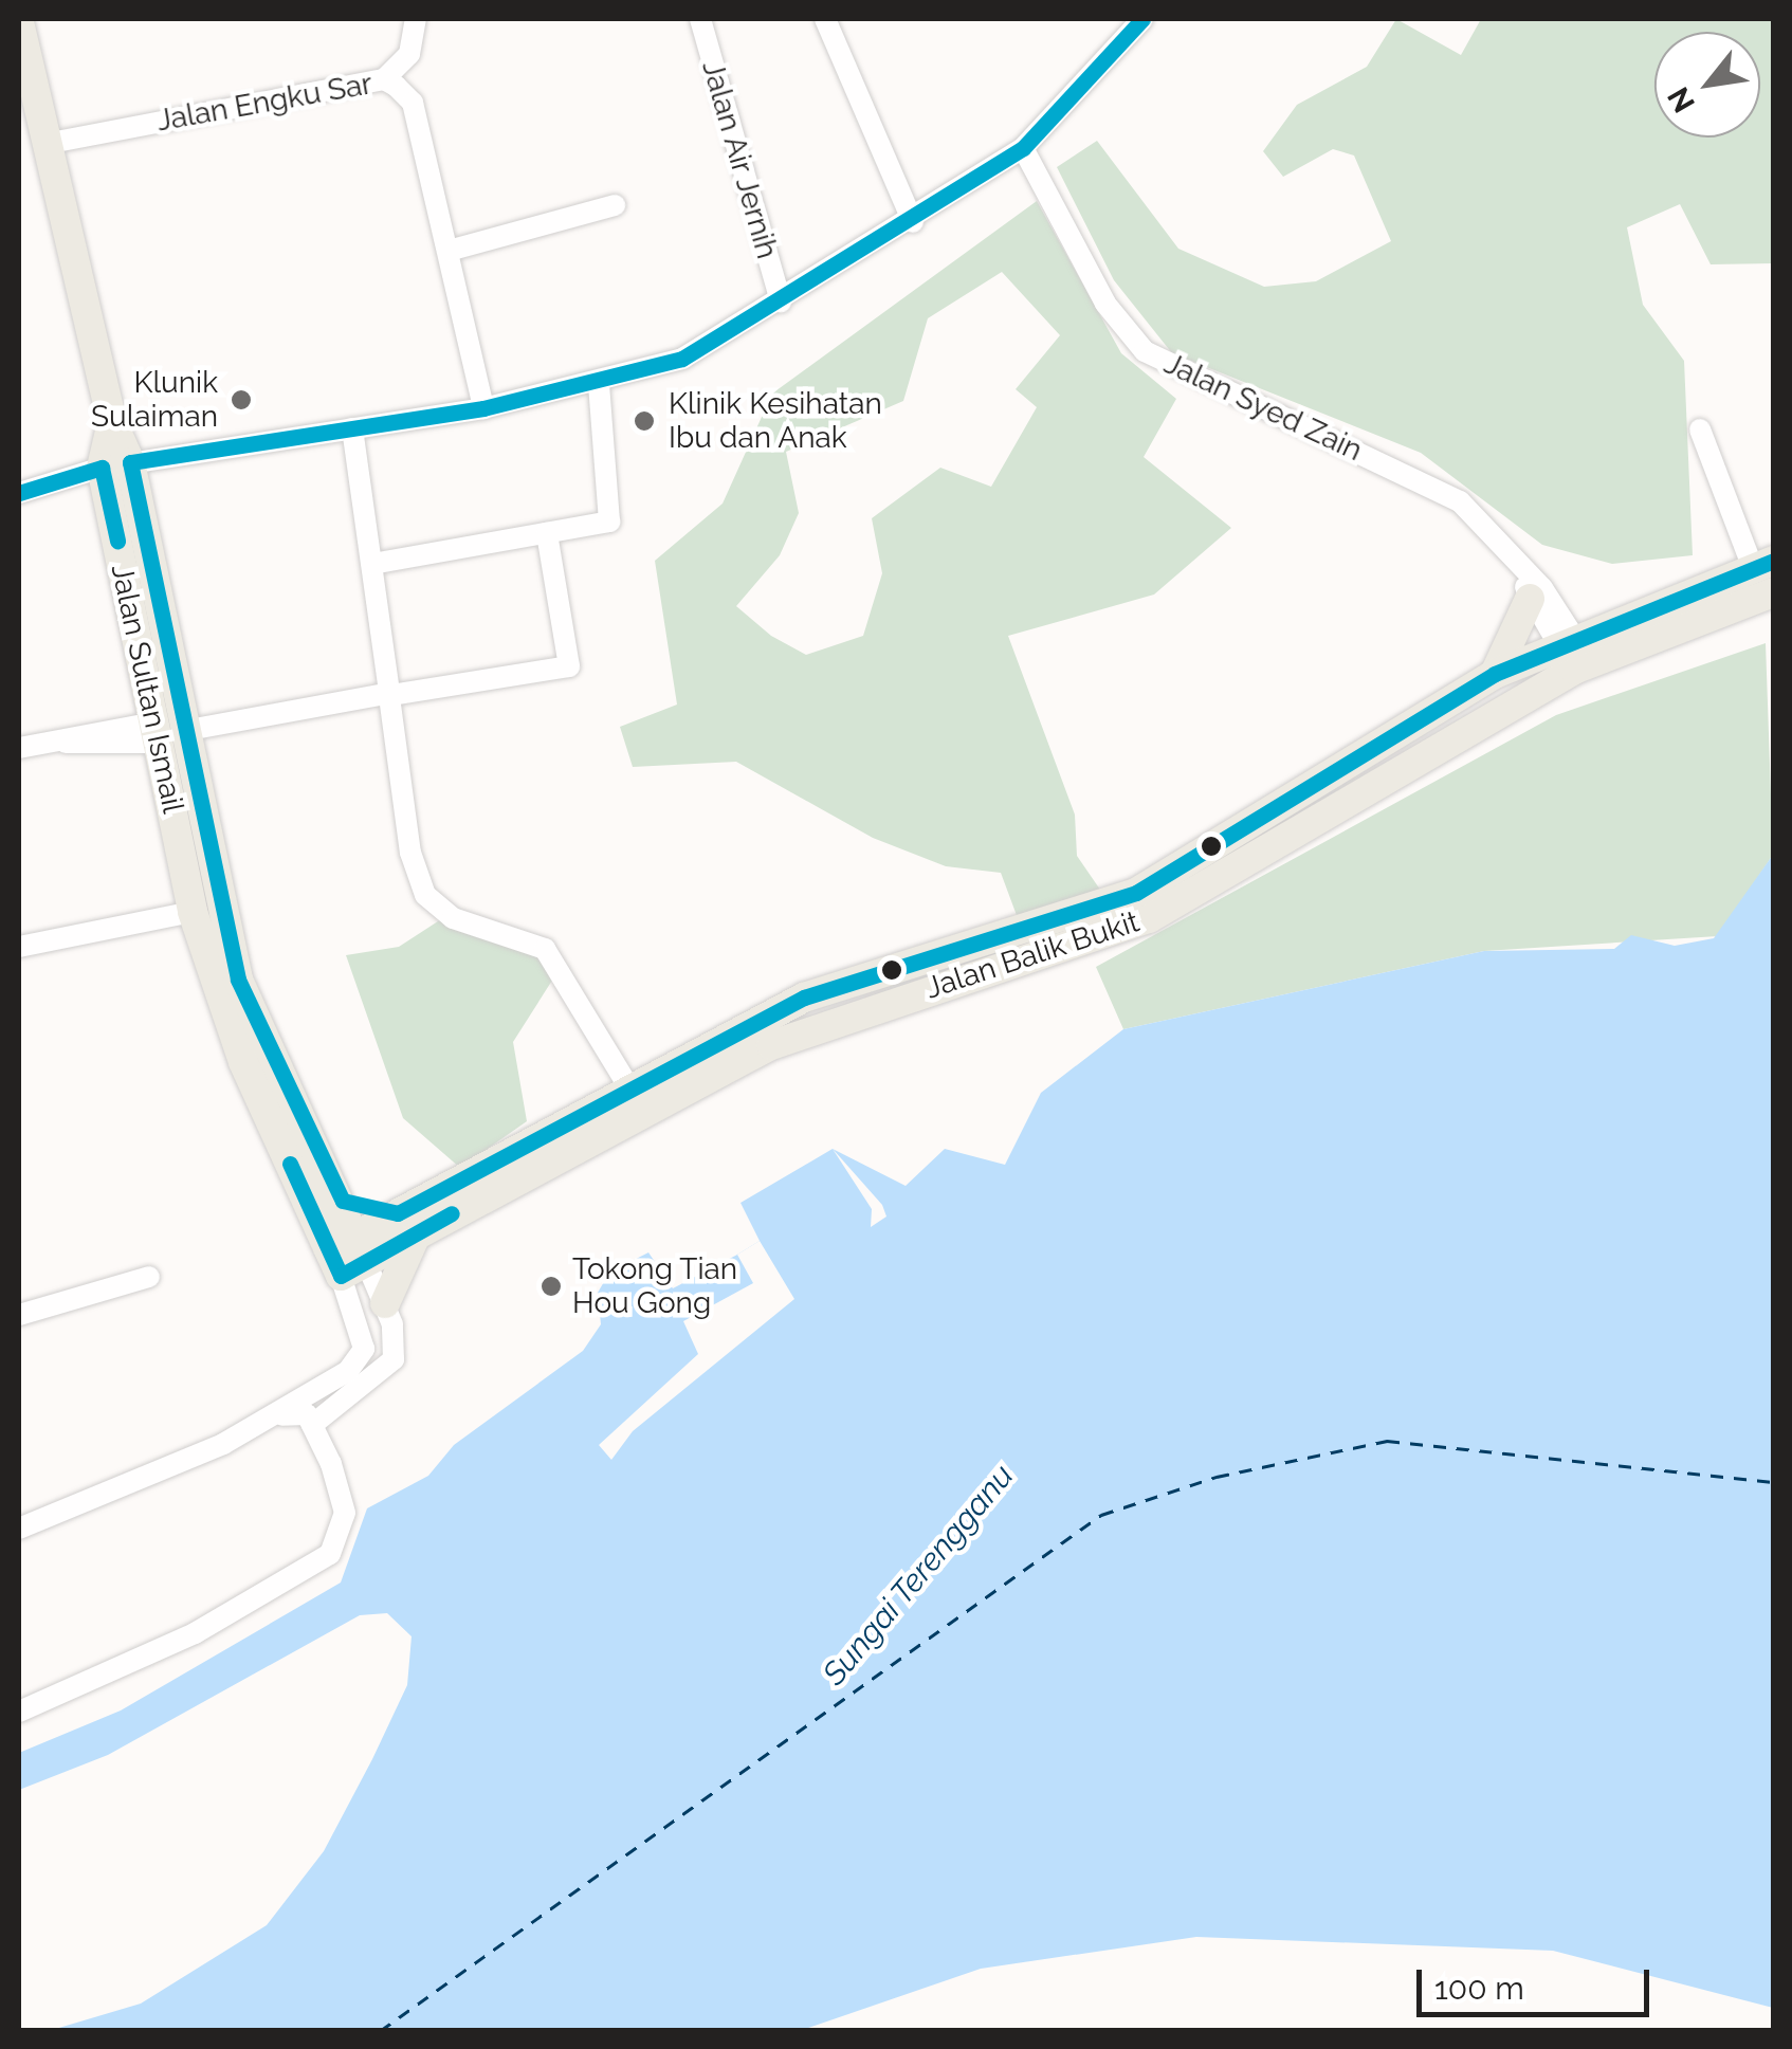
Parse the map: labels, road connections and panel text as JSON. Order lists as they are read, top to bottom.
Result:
{
  "streets": {
    "main road": ["Jalan Sultan Ismail", "Jalan Balik Bukit"],
    "street": ["Jalan Engku Sar", "Jalan Air Jernih", "Jalan Syed Zain"]
  },
  "crossings": [
    ["Jalan Engku Sar", "Jalan Air Jernih"],
    ["Jalan Engku Sar", "Jalan Sultan Ismail"],
    ["Jalan Air Jernih", "Jalan Syed Zain"],
    ["Jalan Air Jernih", "Jalan Sultan Ismail"],
    ["Jalan Syed Zain", "Jalan Balik Bukit"],
    ["Jalan Sultan Ismail", "Jalan Balik Bukit"]
  ],
  "water": ["Sungai Terengganu"],
  "places": ["Klunik Sulaiman", "Klinik Kesihatan Ibu dan Anak", "Tokong Tian Hou Gong"],
  "scale_bar": "100 m",
  "north": "bottom left"
}
